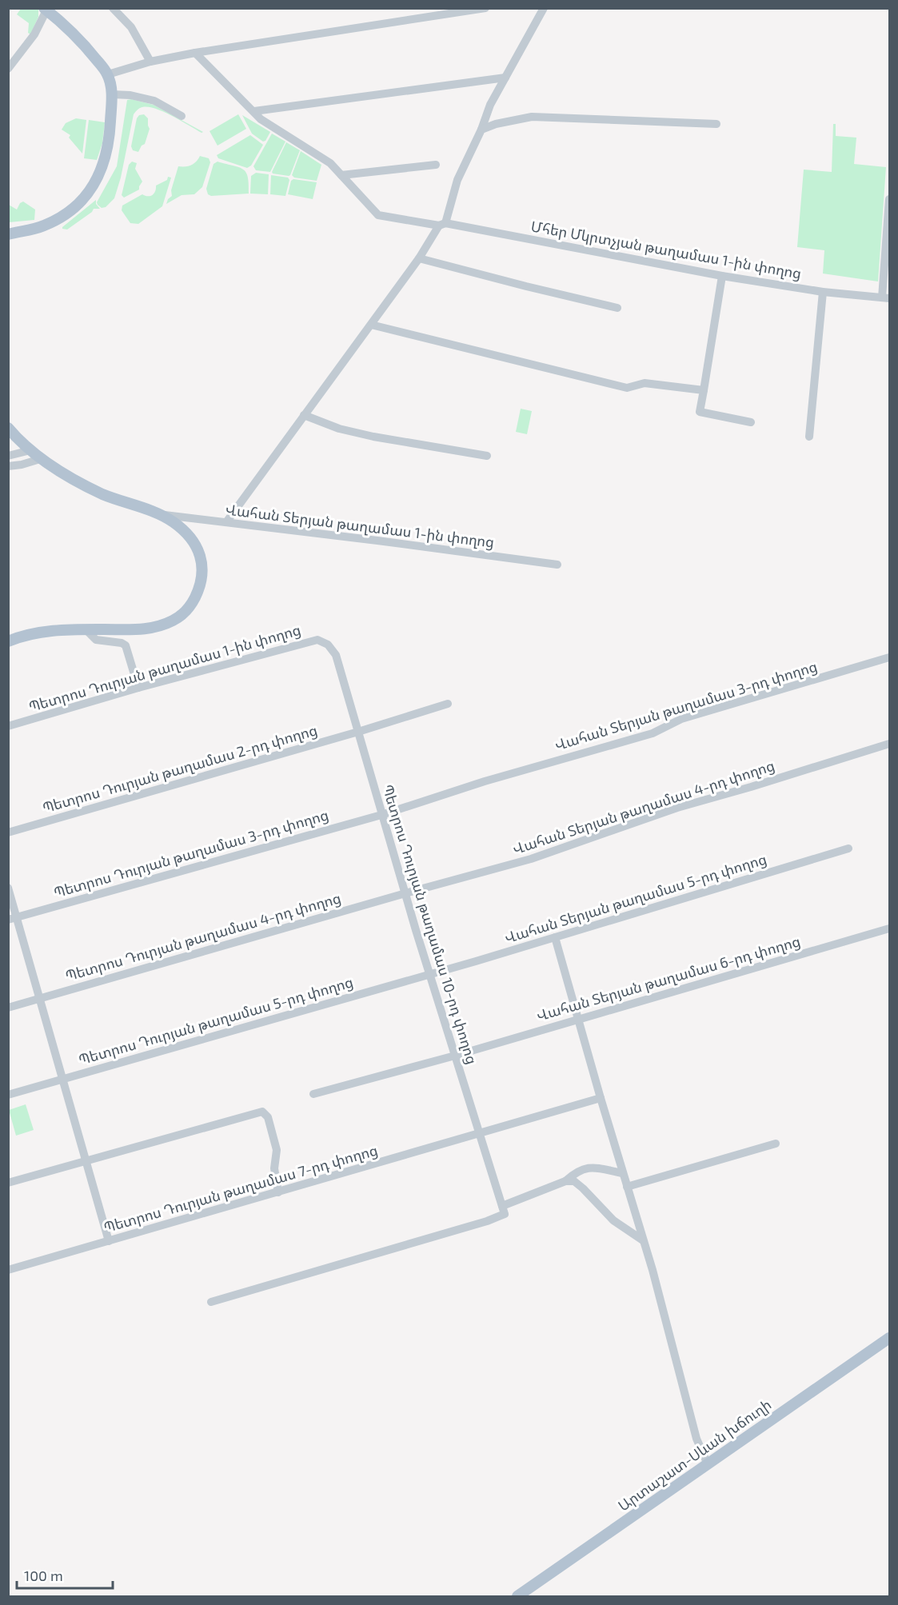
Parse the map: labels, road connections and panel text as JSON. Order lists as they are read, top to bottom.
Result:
{
  "streets": {
    "main road": ["Արտաշատ-Սևան խճուղի"],
    "street": [
      "Մհեր Մկրտչյան թաղամաս 1-ին փողոց",
      "Վահան Տերյան թաղամաս 1-ին փողոց",
      "Պետրոս Դուրյան թաղամաս 1-ին փողոց",
      "Վահան Տերյան թաղամաս 3-րդ փողոց",
      "Պետրոս Դուրյան թաղամաս 2-րդ փողոց",
      "Վահան Տերյան թաղամաս 4-րդ փողոց",
      "Պետրոս Դուրյան թաղամաս 3-րդ փողոց",
      "Վահան Տերյան թաղամաս 5-րդ փողոց",
      "Պետրոս Դուրյան թաղամաս 10-րդ փողոց",
      "Պետրոս Դուրյան թաղամաս 4-րդ փողոց",
      "Վահան Տերյան թաղամաս 6-րդ փողոց",
      "Պետրոս Դուրյան թաղամաս 5-րդ փողոց",
      "Պետրոս Դուրյան թաղամաս 7-րդ փողոց"
    ]
  },
  "crossings": [
    ["Պետրոս Դուրյան թաղամաս 1-ին փողոց", "Պետրոս Դուրյան թաղամաս 10-րդ փողոց"],
    ["Վահան Տերյան թաղամաս 3-րդ փողոց", "Պետրոս Դուրյան թաղամաս 3-րդ փողոց"],
    ["Վահան Տերյան թաղամաս 3-րդ փողոց", "Պետրոս Դուրյան թաղամաս 10-րդ փողոց"],
    ["Պետրոս Դուրյան թաղամաս 2-րդ փողոց", "Պետրոս Դուրյան թաղամաս 10-րդ փողոց"],
    ["Վահան Տերյան թաղամաս 4-րդ փողոց", "Պետրոս Դուրյան թաղամաս 10-րդ փողոց"],
    ["Վահան Տերյան թաղամաս 4-րդ փողոց", "Պետրոս Դուրյան թաղամաս 4-րդ փողոց"],
    ["Պետրոս Դուրյան թաղամաս 3-րդ փողոց", "Պետրոս Դուրյան թաղամաս 10-րդ փողոց"],
    ["Վահան Տերյան թաղամաս 5-րդ փողոց", "Պետրոս Դուրյան թաղամաս 10-րդ փողոց"],
    ["Վահան Տերյան թաղամաս 5-րդ փողոց", "Պետրոս Դուրյան թաղամաս 5-րդ փողոց"],
    ["Պետրոս Դուրյան թաղամաս 10-րդ փողոց", "Պետրոս Դուրյան թաղամաս 4-րդ փողոց"],
    ["Պետրոս Դուրյան թաղամաս 10-րդ փողոց", "Վահան Տերյան թաղամաս 6-րդ փողոց"],
    ["Պետրոս Դուրյան թաղամաս 10-րդ փողոց", "Պետրոս Դուրյան թաղամաս 5-րդ փողոց"],
    ["Պետրոս Դուրյան թաղամաս 10-րդ փողոց", "Պետրոս Դուրյան թաղամաս 7-րդ փողոց"]
  ],
  "scale_bar": "100 m"
}
